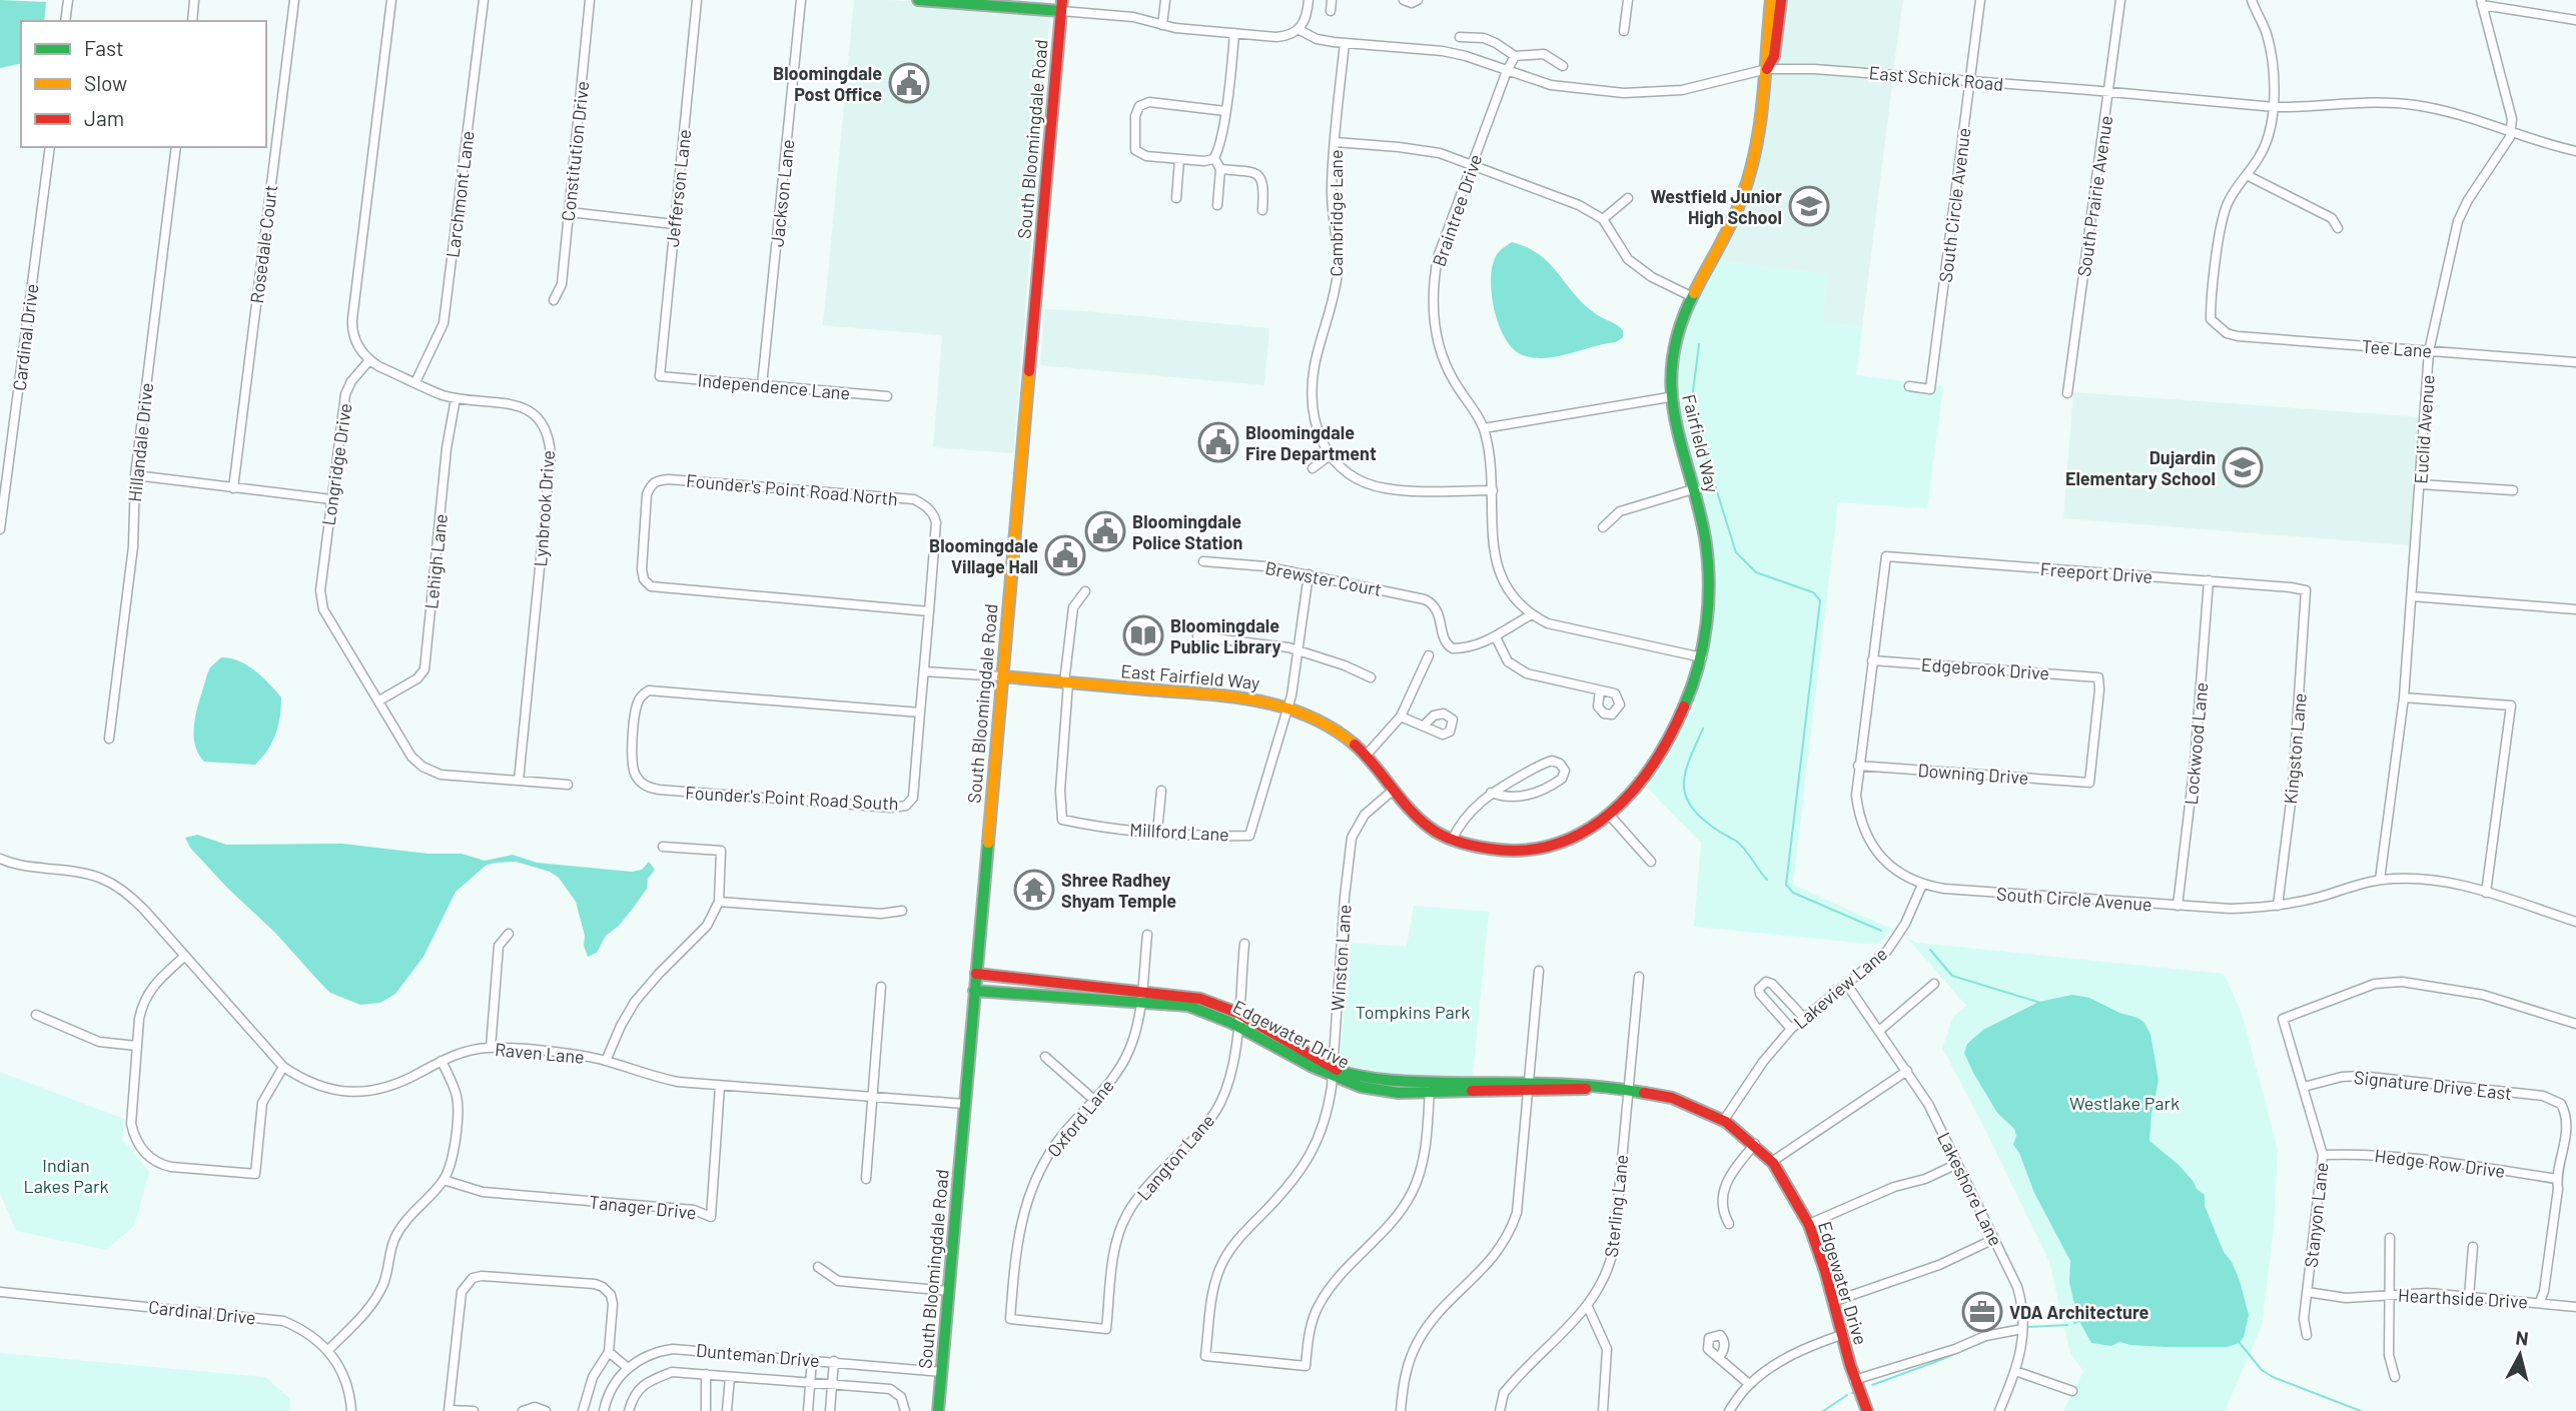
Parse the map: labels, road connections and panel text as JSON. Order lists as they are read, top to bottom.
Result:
{
  "streets": {
    "street": [
      "East Schick Road",
      "South Bloomingdale Road",
      "Constitution Drive",
      "Jefferson Lane",
      "Jackson Lane",
      "Larchmont Lane",
      "South Prairie Avenue",
      "South Circle Avenue",
      "Braintree Drive",
      "Cambridge Lane",
      "Rosedale Court",
      "Cardinal Drive",
      "Tee Lane",
      "Independence Lane",
      "Euclid Avenue",
      "Hillandale Drive",
      "Fairfield Way",
      "Longridge Drive",
      "Founder's Point Road North",
      "Lynbrook Drive",
      "Lehigh Lane",
      "Freeport Drive",
      "Brewster Court",
      "Edgebrook Drive",
      "East Fairfield Way",
      "Lockwood Lane",
      "Kingston Lane",
      "Downing Drive",
      "Founder's Point Road South",
      "Millford Lane",
      "Winston Lane",
      "Lakeview Lane",
      "Edgewater Drive",
      "Raven Lane",
      "Signature Drive East",
      "Oxford Lane",
      "Langton Lane",
      "Hedge Row Drive",
      "Lakeshore Lane",
      "Sterling Lane",
      "Tanager Drive",
      "Stanyon Lane",
      "Hearthside Drive",
      "Dunteman Drive"
    ]
  },
  "crossings": [
    ["East Schick Road", "South Prairie Avenue"],
    ["East Schick Road", "South Circle Avenue"],
    ["East Schick Road", "Braintree Drive"],
    ["East Schick Road", "Cambridge Lane"],
    ["East Schick Road", "Euclid Avenue"],
    ["East Schick Road", "Fairfield Way"],
    ["South Bloomingdale Road", "East Fairfield Way"],
    ["South Bloomingdale Road", "Edgewater Drive"],
    ["South Bloomingdale Road", "Raven Lane"],
    ["South Bloomingdale Road", "Dunteman Drive"],
    ["Jefferson Lane", "Independence Lane"],
    ["Jackson Lane", "Independence Lane"],
    ["Larchmont Lane", "Lynbrook Drive"],
    ["South Circle Avenue", "Euclid Avenue"],
    ["South Circle Avenue", "Freeport Drive"],
    ["South Circle Avenue", "Edgebrook Drive"],
    ["South Circle Avenue", "Lockwood Lane"],
    ["South Circle Avenue", "Kingston Lane"],
    ["South Circle Avenue", "Downing Drive"],
    ["South Circle Avenue", "Lakeview Lane"],
    ["Braintree Drive", "Cambridge Lane"],
    ["Braintree Drive", "Fairfield Way"],
    ["Tee Lane", "Euclid Avenue"],
    ["Fairfield Way", "East Fairfield Way"],
    ["Longridge Drive", "Lynbrook Drive"],
    ["Longridge Drive", "Lehigh Lane"],
    ["Lynbrook Drive", "Lehigh Lane"],
    ["Freeport Drive", "Lockwood Lane"],
    ["Freeport Drive", "Kingston Lane"],
    ["Brewster Court", "Millford Lane"],
    ["Edgebrook Drive", "Downing Drive"],
    ["East Fairfield Way", "Millford Lane"],
    ["East Fairfield Way", "Winston Lane"],
    ["Winston Lane", "Edgewater Drive"],
    ["Lakeview Lane", "Edgewater Drive"],
    ["Lakeview Lane", "Lakeshore Lane"],
    ["Edgewater Drive", "Oxford Lane"],
    ["Edgewater Drive", "Langton Lane"],
    ["Edgewater Drive", "Sterling Lane"],
    ["Raven Lane", "Tanager Drive"],
    ["Signature Drive East", "Hedge Row Drive"],
    ["Signature Drive East", "Stanyon Lane"],
    ["Oxford Lane", "Langton Lane"],
    ["Hedge Row Drive", "Stanyon Lane"],
    ["Stanyon Lane", "Hearthside Drive"]
  ],
  "parks": ["Tompkins Park", "Westlake Park", "Indian Lakes Park"],
  "places": {
    "public building": [
      "Bloomingdale Post Office",
      "Bloomingdale Fire Department",
      "Bloomingdale Police Station",
      "Bloomingdale Village Hall"
    ],
    "school or university": ["Westfield Junior High School", "Dujardin Elementary School"],
    "library": ["Bloomingdale Public Library"],
    "temple": ["Shree Radhey Shyam Temple"],
    "office": ["VDA Architecture"]
  },
  "legend": ["Fast", "Slow", "Jam"],
  "north": "top"
}
